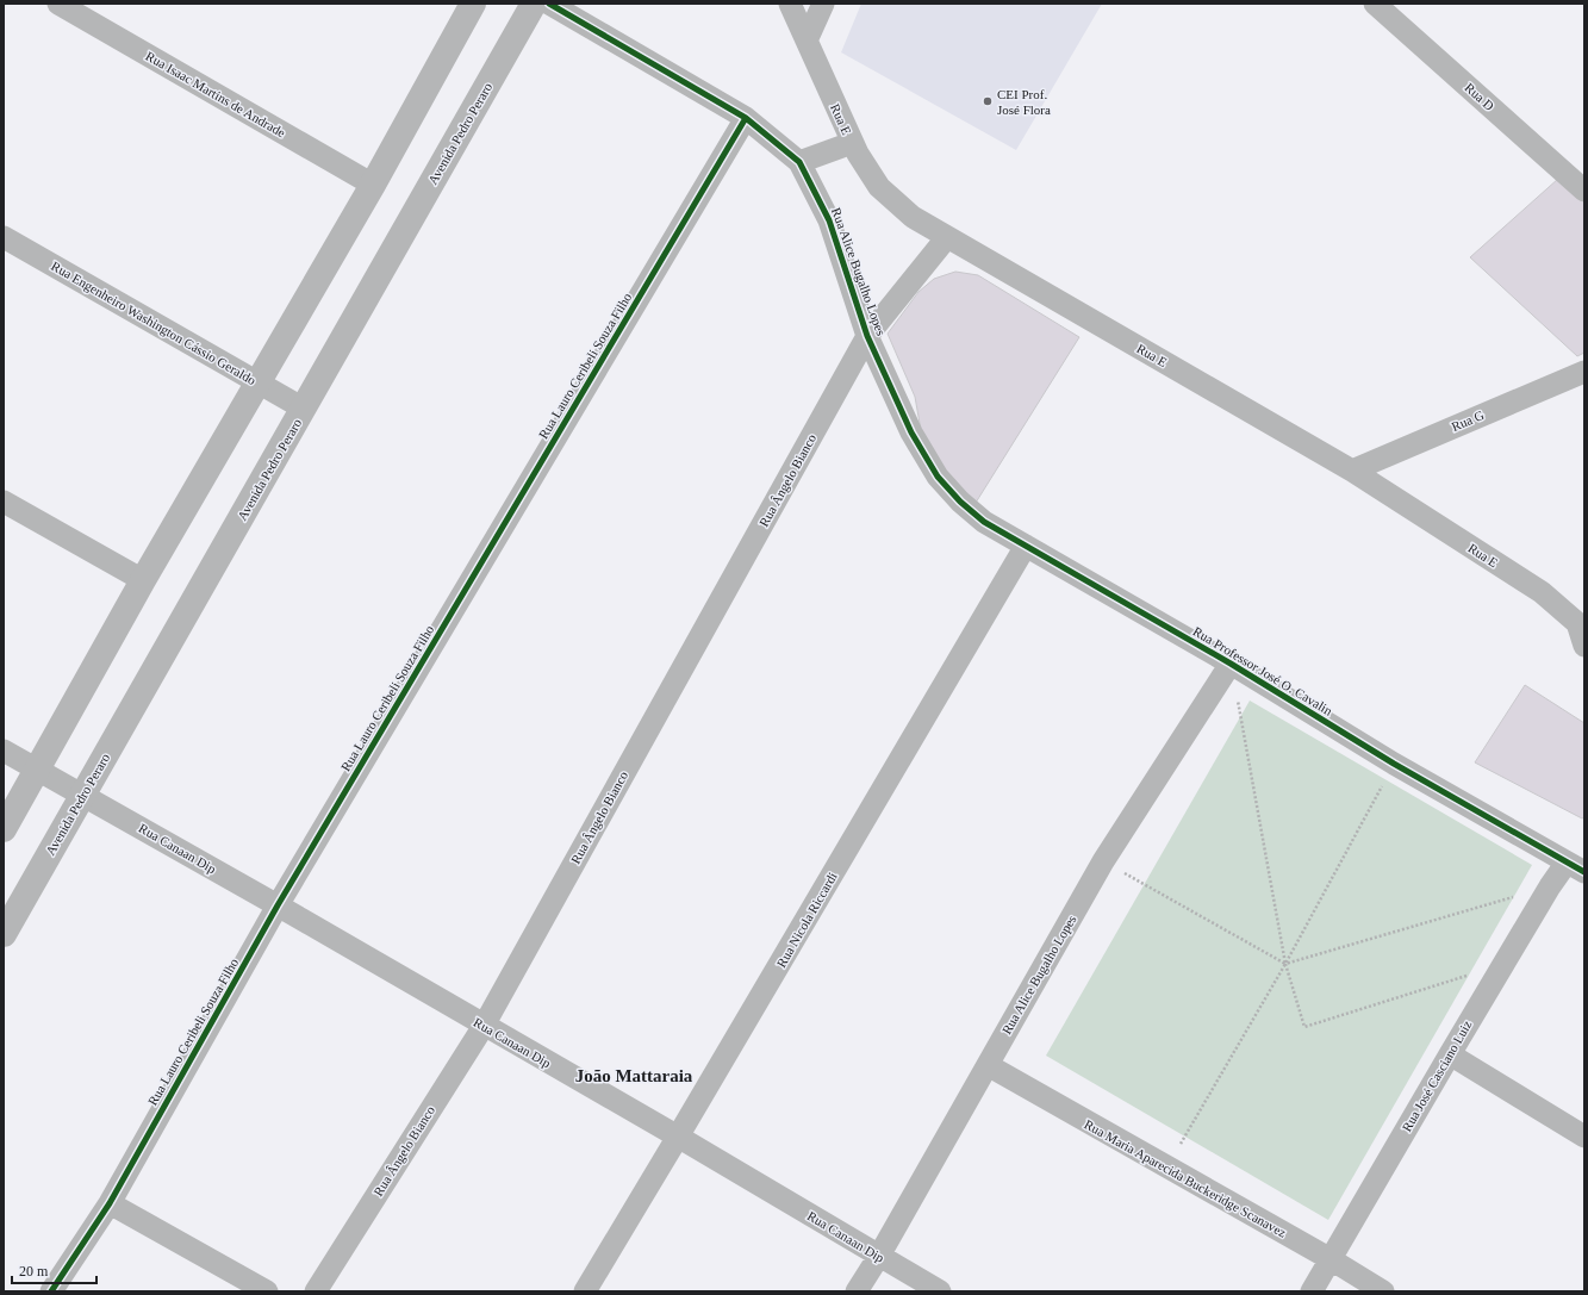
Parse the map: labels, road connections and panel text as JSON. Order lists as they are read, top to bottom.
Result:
{
  "streets": {
    "street": [
      "Rua Isaac Martins de Andrade",
      "Rua D",
      "Rua E",
      "Avenida Pedro Peraro",
      "Rua Alice Bugalho Lopes",
      "Rua Engenheiro Washington Cássio Geraldo",
      "Rua Lauro Ceribeli Souza Filho",
      "Rua G",
      "Rua Ângelo Bianco",
      "Rua Professor José O. Cavalin",
      "Rua Canaan Dip",
      "Rua Nicola Riccardi",
      "Rua José Casciano Luiz",
      "Rua Maria Aparecida Buckeridge Scanavez"
    ]
  },
  "crossings": [
    ["Rua E", "Rua G"],
    ["Rua E", "Rua Ângelo Bianco"],
    ["Avenida Pedro Peraro", "Rua Engenheiro Washington Cássio Geraldo"],
    ["Avenida Pedro Peraro", "Rua Canaan Dip"],
    ["Rua Alice Bugalho Lopes", "Rua Lauro Ceribeli Souza Filho"],
    ["Rua Alice Bugalho Lopes", "Rua Ângelo Bianco"],
    ["Rua Alice Bugalho Lopes", "Rua Professor José O. Cavalin"],
    ["Rua Alice Bugalho Lopes", "Rua Canaan Dip"],
    ["Rua Alice Bugalho Lopes", "Rua Maria Aparecida Buckeridge Scanavez"],
    ["Rua Lauro Ceribeli Souza Filho", "Rua Canaan Dip"],
    ["Rua Ângelo Bianco", "Rua Canaan Dip"],
    ["Rua Professor José O. Cavalin", "Rua Nicola Riccardi"],
    ["Rua Professor José O. Cavalin", "Rua José Casciano Luiz"],
    ["Rua Canaan Dip", "Rua Nicola Riccardi"],
    ["Rua José Casciano Luiz", "Rua Maria Aparecida Buckeridge Scanavez"]
  ],
  "districts": ["João Mattaraia"],
  "places": ["CEI Prof. José Flora"],
  "scale_bar": "20 m"
}
